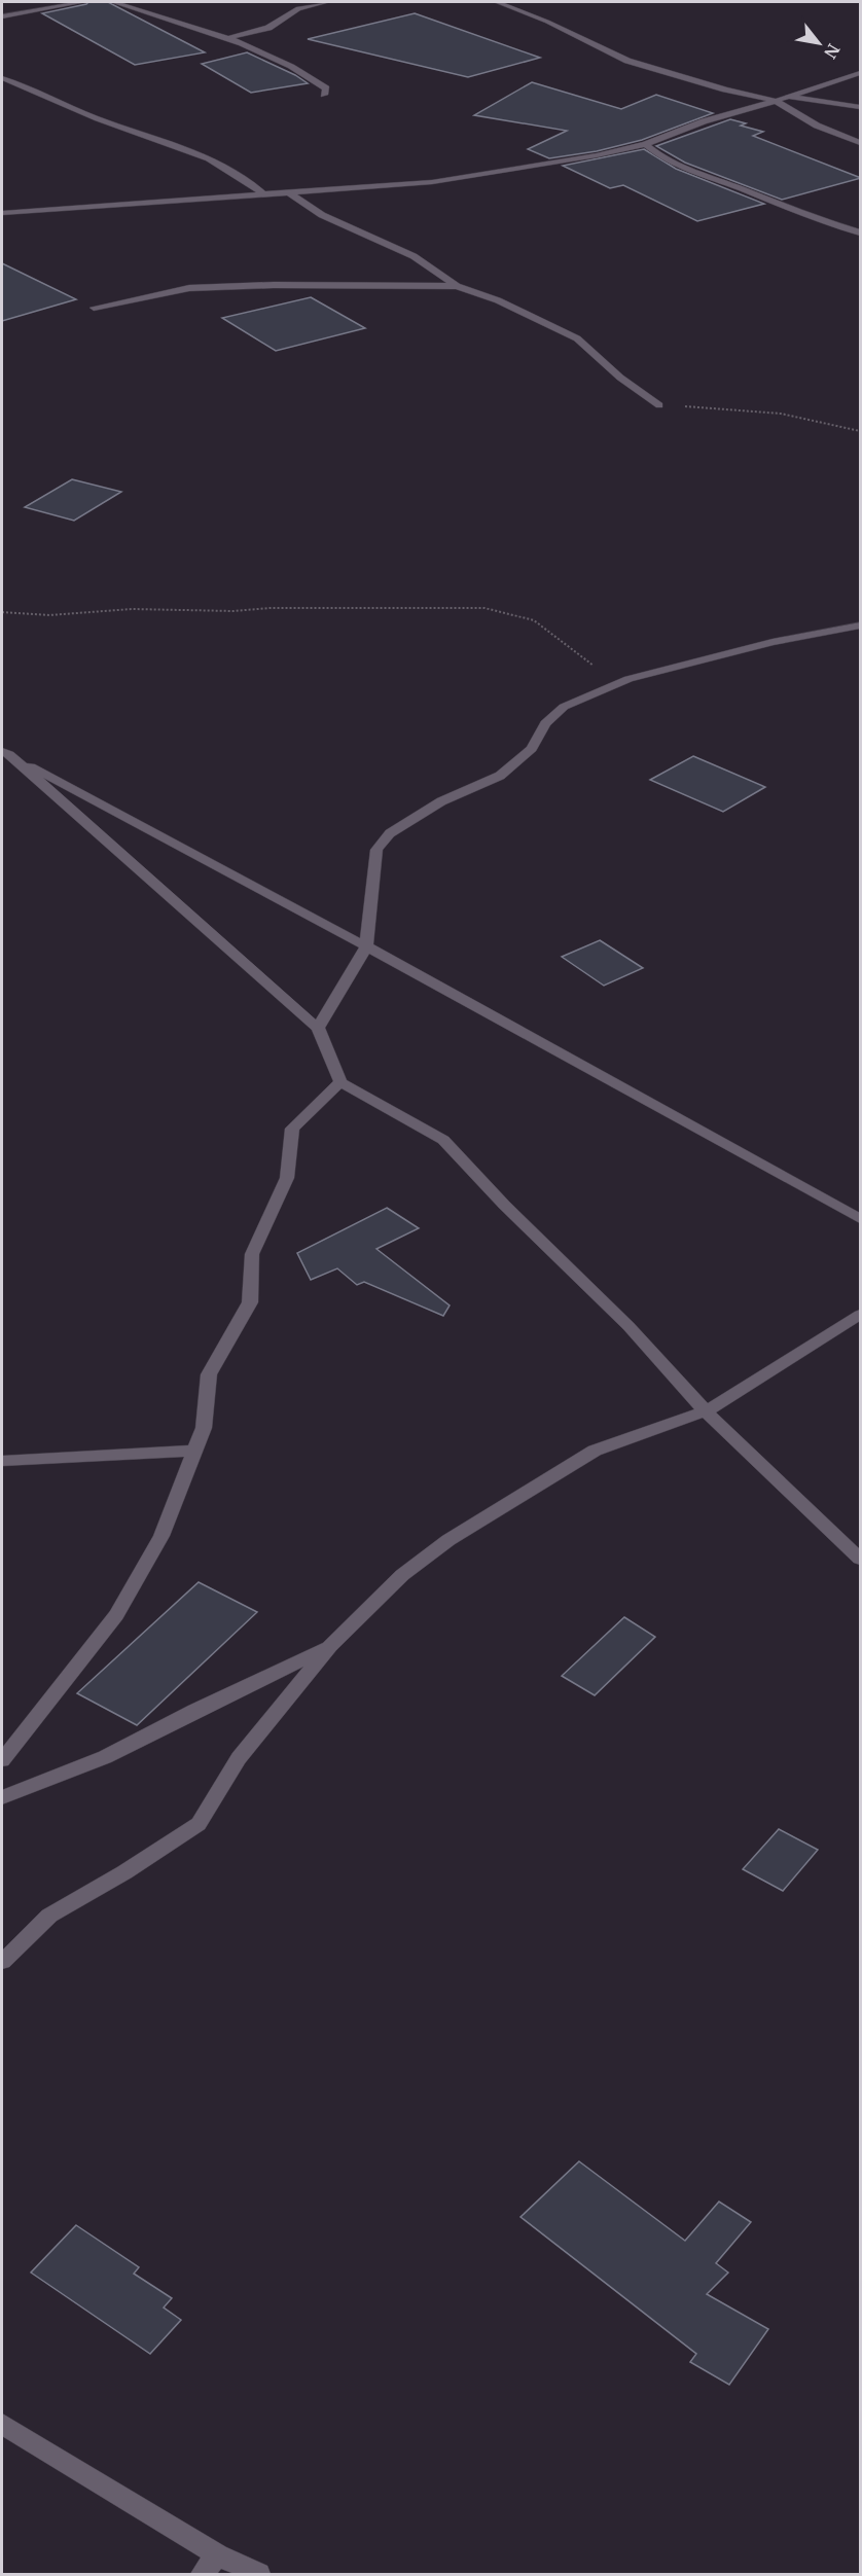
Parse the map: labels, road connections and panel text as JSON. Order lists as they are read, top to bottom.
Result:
{
  "north": "bottom right"
}
